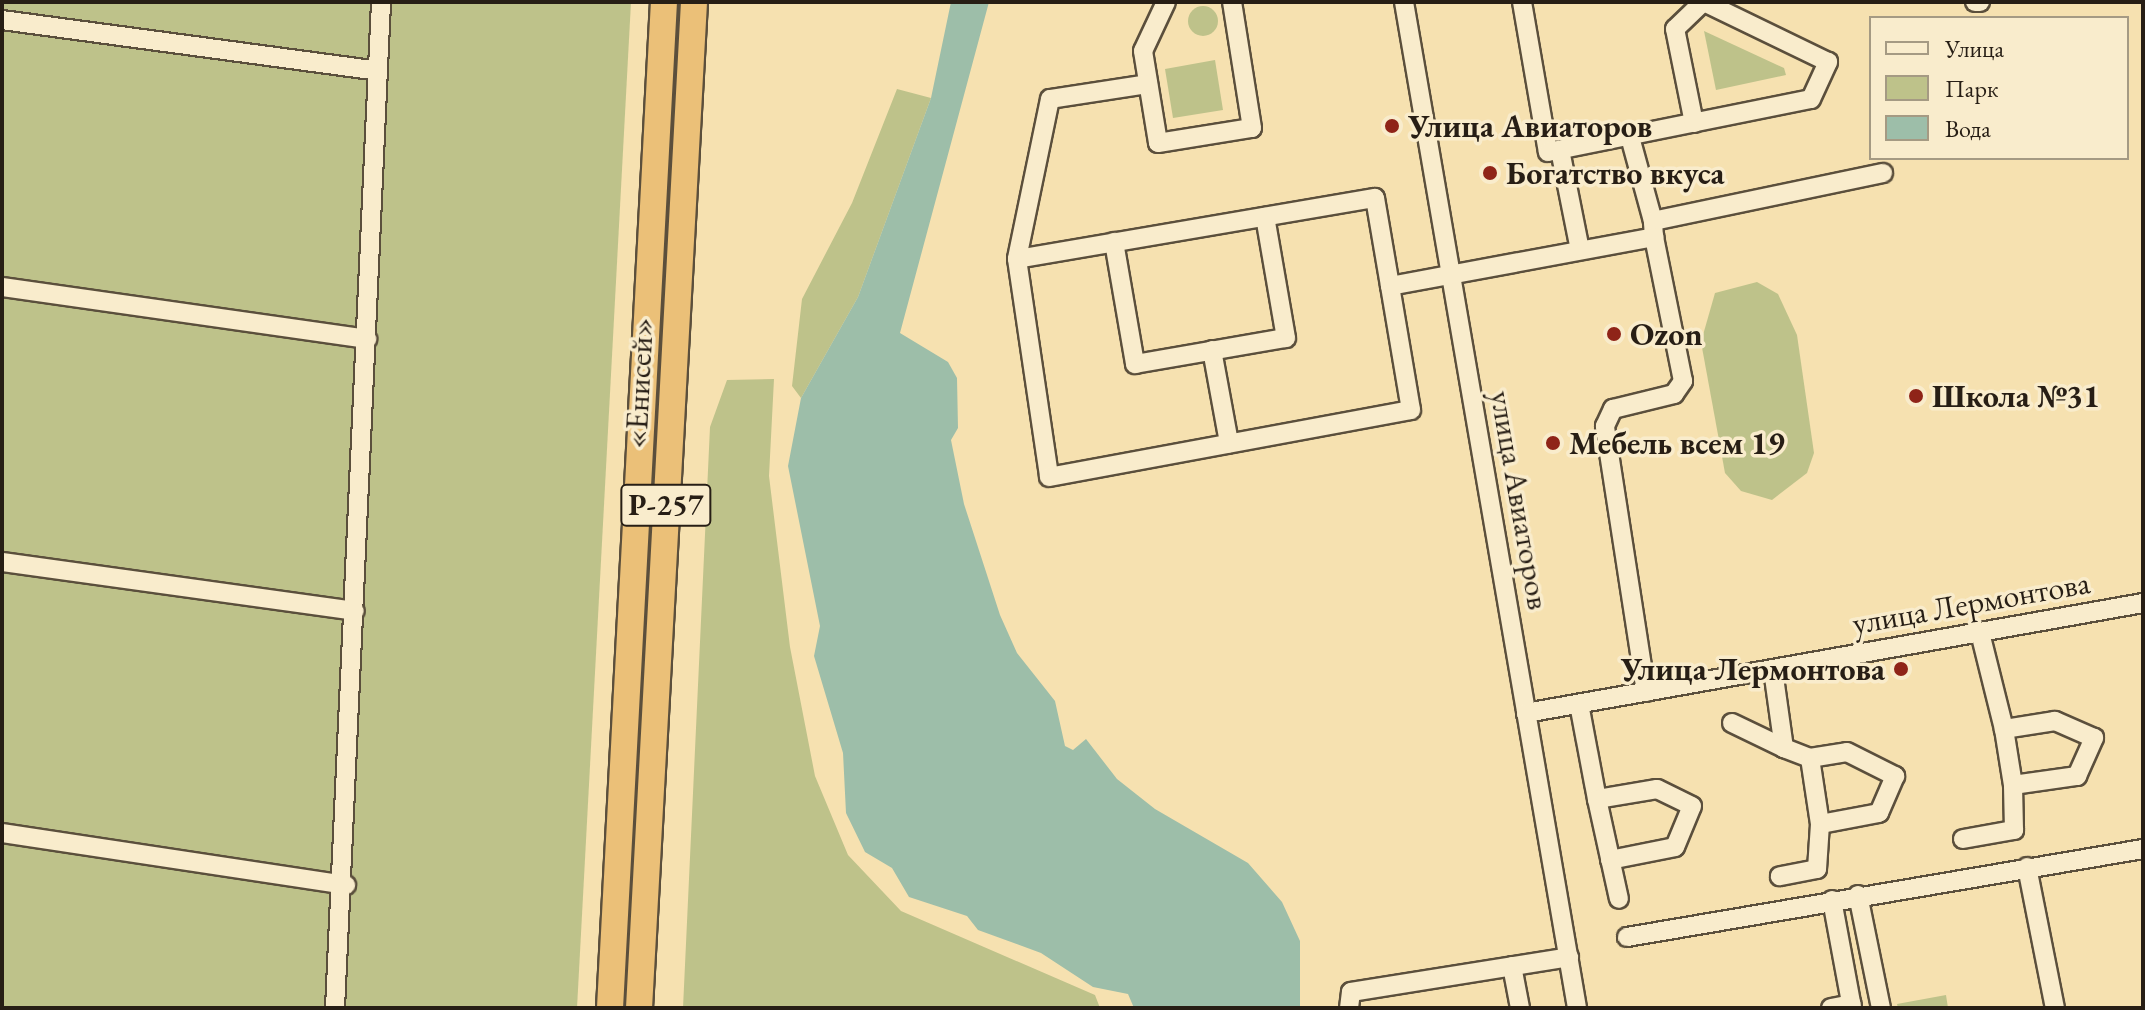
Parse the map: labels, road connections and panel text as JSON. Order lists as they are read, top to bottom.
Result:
{
  "streets": {
    "highway": ["«Енисей»", "Р-257"],
    "street": ["улица Авиаторов", "улица Лермонтова"]
  },
  "crossings": [
    ["улица Авиаторов", "улица Лермонтова"]
  ],
  "places": [
    "Улица Авиаторов",
    "Богатство вкуса",
    "Ozon",
    "Школа №31",
    "Мебель всем 19",
    "Улица Лермонтова"
  ],
  "legend": ["Улица", "Парк", "Вода"]
}
